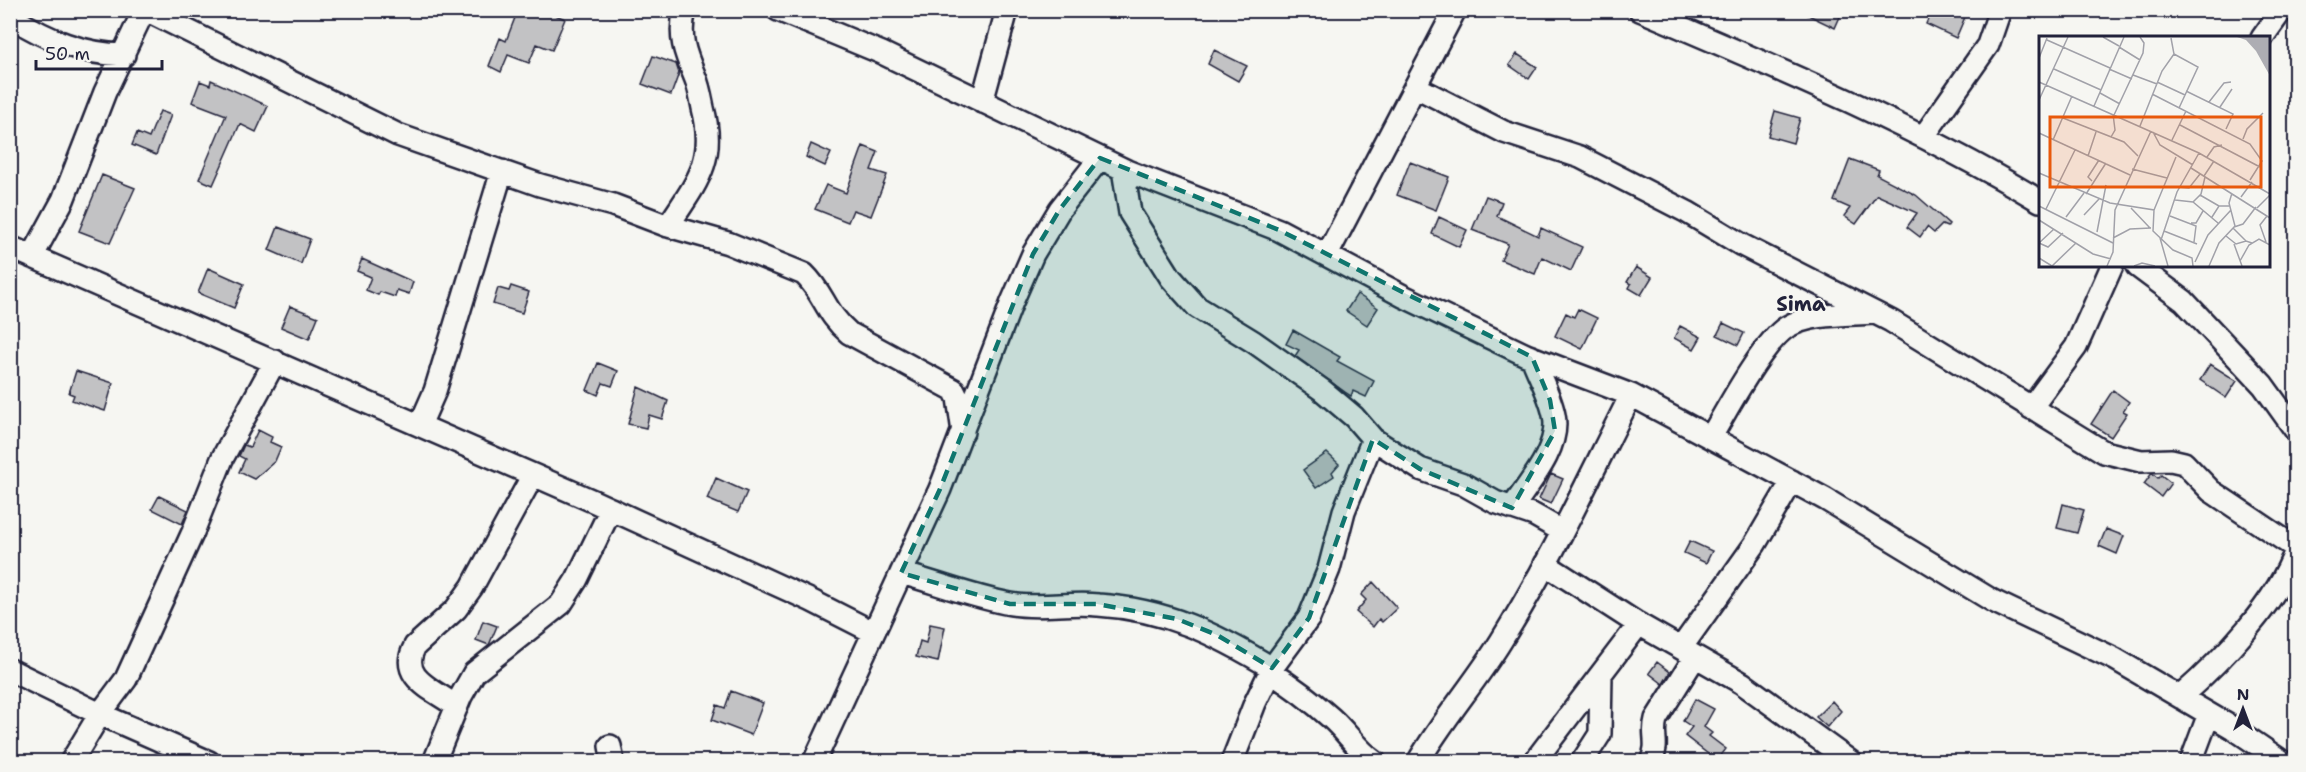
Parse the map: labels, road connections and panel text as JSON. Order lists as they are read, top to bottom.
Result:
{
  "districts": ["Sima"],
  "scale_bar": "50 m",
  "north": "top"
}
